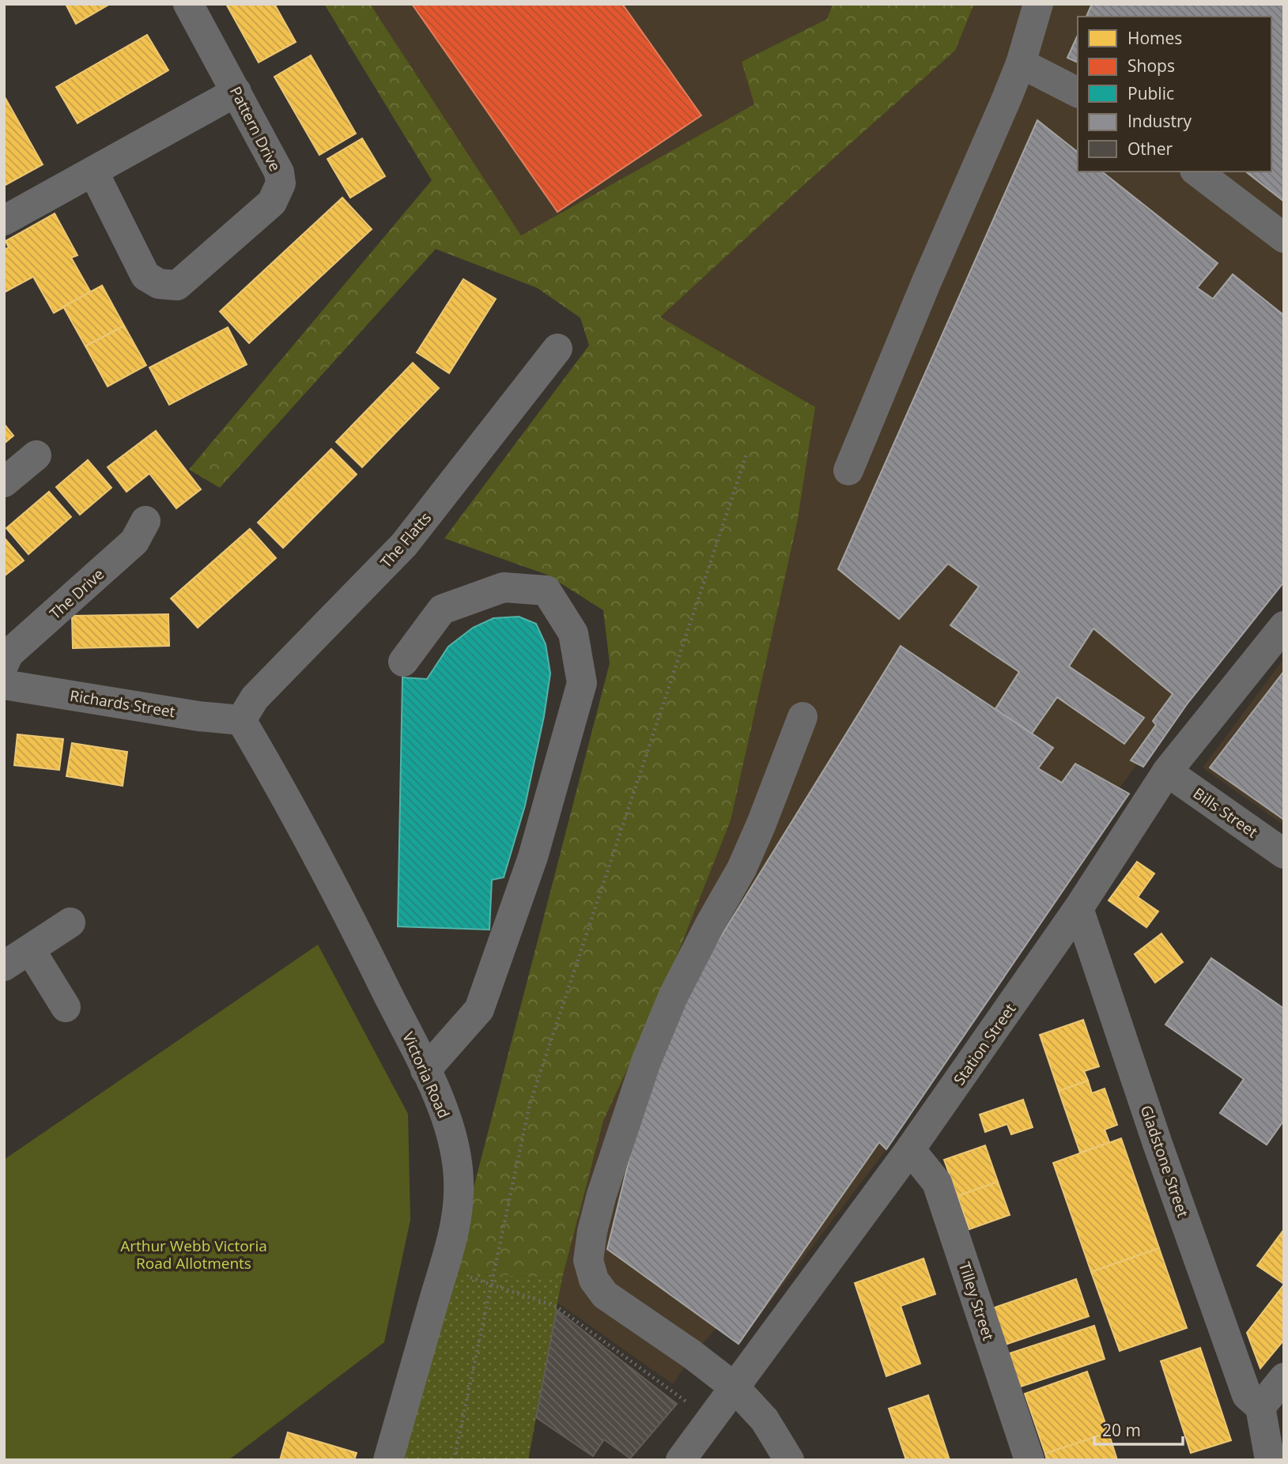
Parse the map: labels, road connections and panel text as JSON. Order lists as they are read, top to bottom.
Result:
{
  "streets": {
    "street": [
      "Pattern Drive",
      "The Flatts",
      "The Drive",
      "Richards Street",
      "Bills Street",
      "Station Street",
      "Victoria Road",
      "Gladstone Street",
      "Tilley Street"
    ]
  },
  "crossings": [
    ["The Flatts", "Richards Street"],
    ["The Flatts", "Victoria Road"],
    ["Richards Street", "Victoria Road"],
    ["Bills Street", "Station Street"],
    ["Station Street", "Gladstone Street"],
    ["Station Street", "Tilley Street"]
  ],
  "parks": ["Arthur Webb Victoria Road Allotments"],
  "legend": [
    "Homes",
    "Shops",
    "Public",
    "Industry",
    "Other"
  ],
  "scale_bar": "20 m"
}
